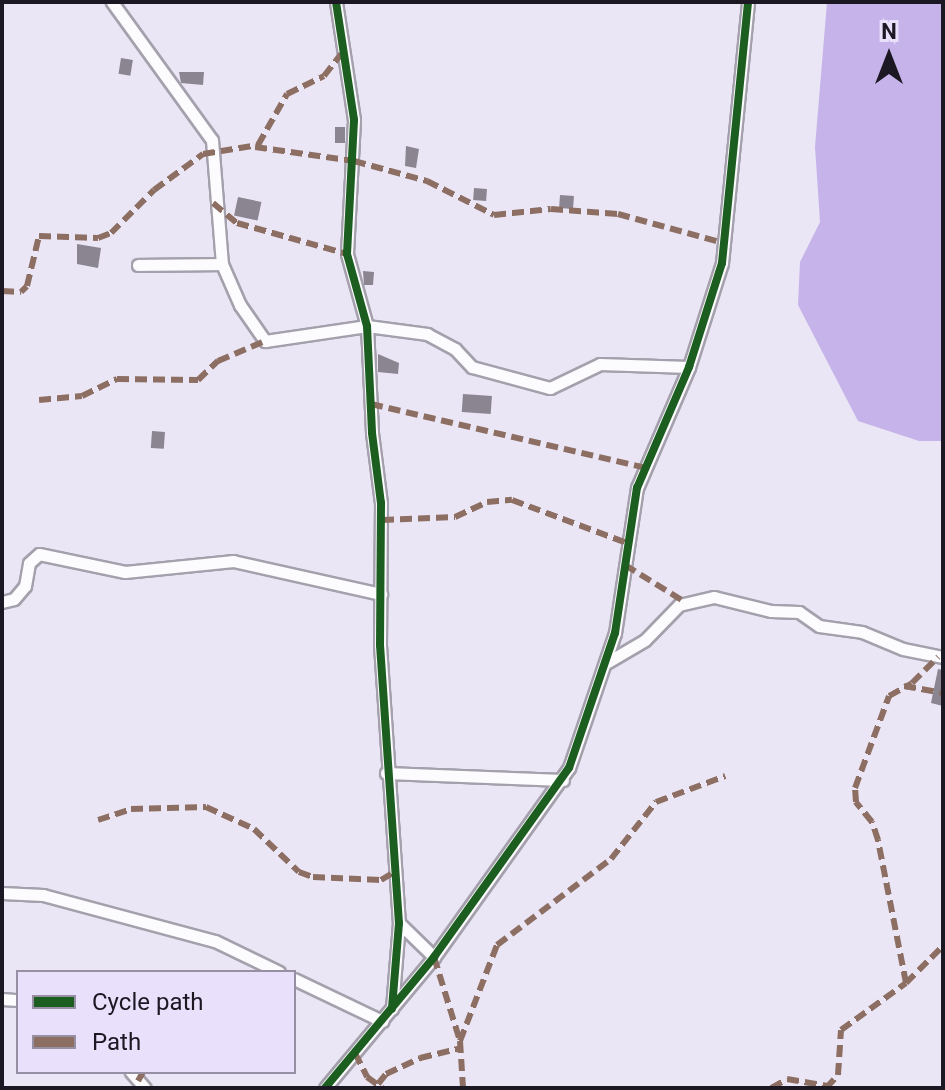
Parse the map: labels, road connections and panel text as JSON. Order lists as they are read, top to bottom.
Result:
{
  "legend": ["Cycle path", "Path"],
  "north": "top"
}
